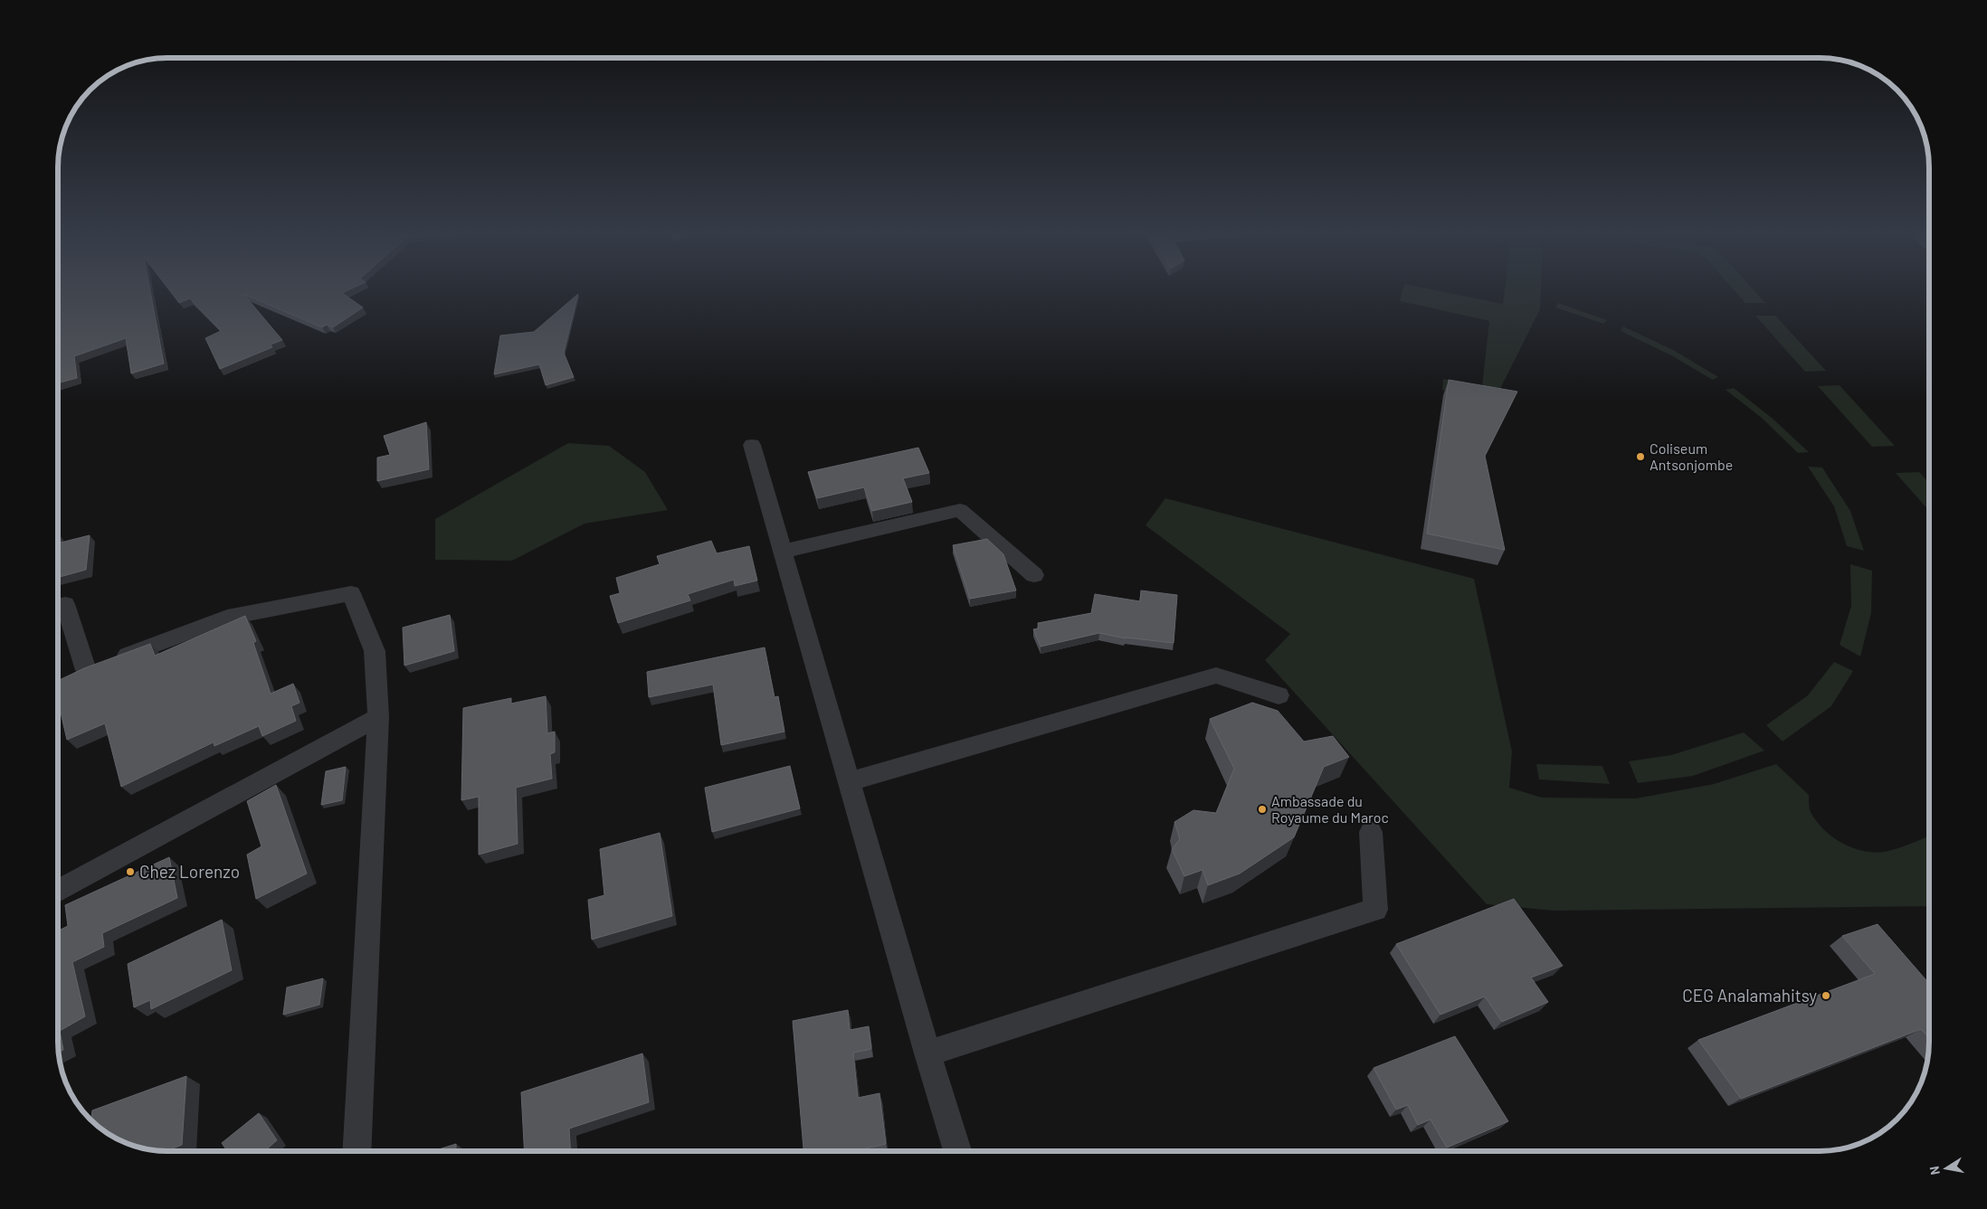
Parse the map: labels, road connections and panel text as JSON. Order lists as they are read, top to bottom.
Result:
{
  "places": [
    "Coliseum Antsonjombe",
    "Ambassade du Royaume du Maroc",
    "Chez Lorenzo",
    "CEG Analamahitsy"
  ],
  "north": "left"
}
